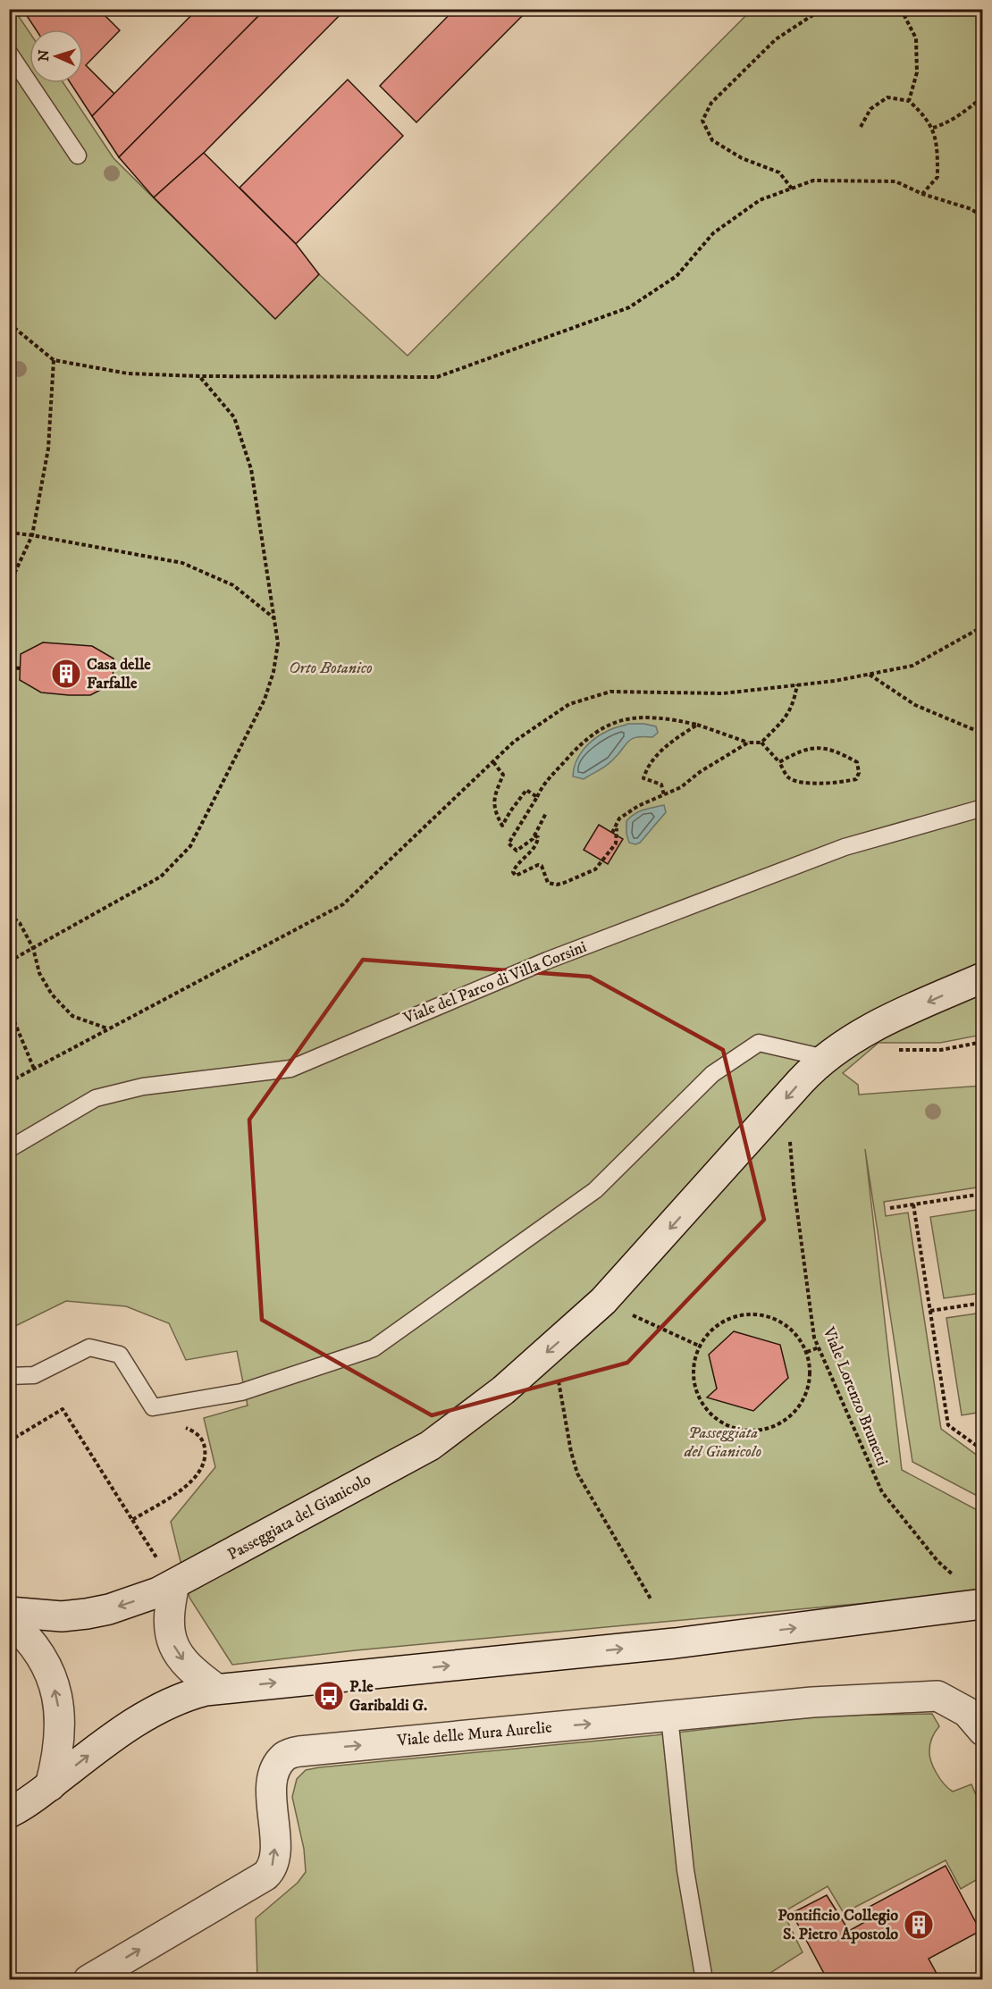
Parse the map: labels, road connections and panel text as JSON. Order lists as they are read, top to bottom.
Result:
{
  "streets": {
    "street": ["Passeggiata del Gianicolo", "Viale delle Mura Aurelie"],
    "lane": ["Viale del Parco di Villa Corsini"],
    "path": ["Viale Lorenzo Brunetti"]
  },
  "crossings": [
    ["Viale Lorenzo Brunetti", "Passeggiata del Gianicolo"]
  ],
  "parks": ["Orto Botanico", "Passeggiata del Gianicolo"],
  "places": {
    "building": ["Casa delle Farfalle", "Pontificio Collegio S. Pietro Apostolo"],
    "bus stop": ["P.le Garibaldi G."]
  },
  "north": "left"
}
